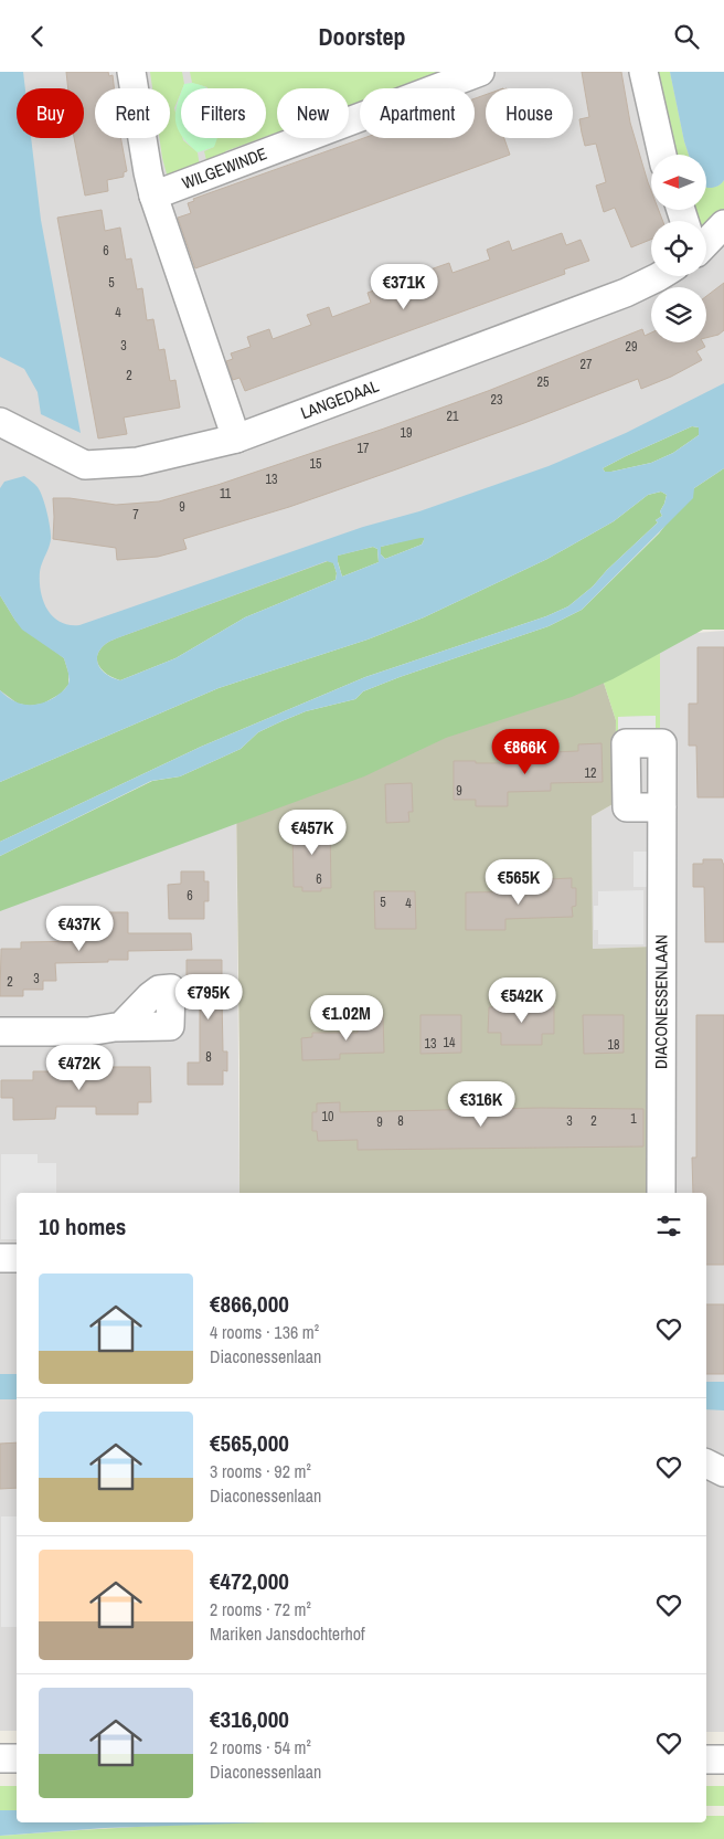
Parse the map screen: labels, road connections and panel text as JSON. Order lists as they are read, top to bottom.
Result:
{
  "streets": {
    "street": ["WILGEWINDE", "LANGEDAAL", "DIACONESSENLAAN"]
  },
  "house_numbers": [
    "6",
    "5",
    "4",
    "3",
    "29",
    "27",
    "2",
    "25",
    "23",
    "21",
    "19",
    "17",
    "15",
    "13",
    "11",
    "9",
    "7",
    "12",
    "9",
    "6",
    "6",
    "5",
    "4",
    "3",
    "2",
    "14",
    "13",
    "18",
    "8",
    "10",
    "1",
    "8",
    "3",
    "2",
    "9"
  ],
  "north": "left",
  "page": {
    "header": "Doorstep",
    "chip": [
      "Buy",
      "Rent",
      "Filters",
      "New",
      "Apartment",
      "House"
    ],
    "price": [
      "€371K",
      "€866K",
      "€457K",
      "€565K",
      "€437K",
      "€795K",
      "€542K",
      "€1.02M",
      "€472K",
      "€316K"
    ],
    "heading": "10 homes",
    "list": [
      {
        "name": "€866,000",
        "note": "4 rooms · 136 m² · Diaconessenlaan"
      },
      {
        "name": "€565,000",
        "note": "3 rooms · 92 m² · Diaconessenlaan"
      },
      {
        "name": "€472,000",
        "note": "2 rooms · 72 m² · Mariken Jansdochterhof"
      },
      {
        "name": "€316,000",
        "note": "2 rooms · 54 m² · Diaconessenlaan"
      }
    ]
  }
}
